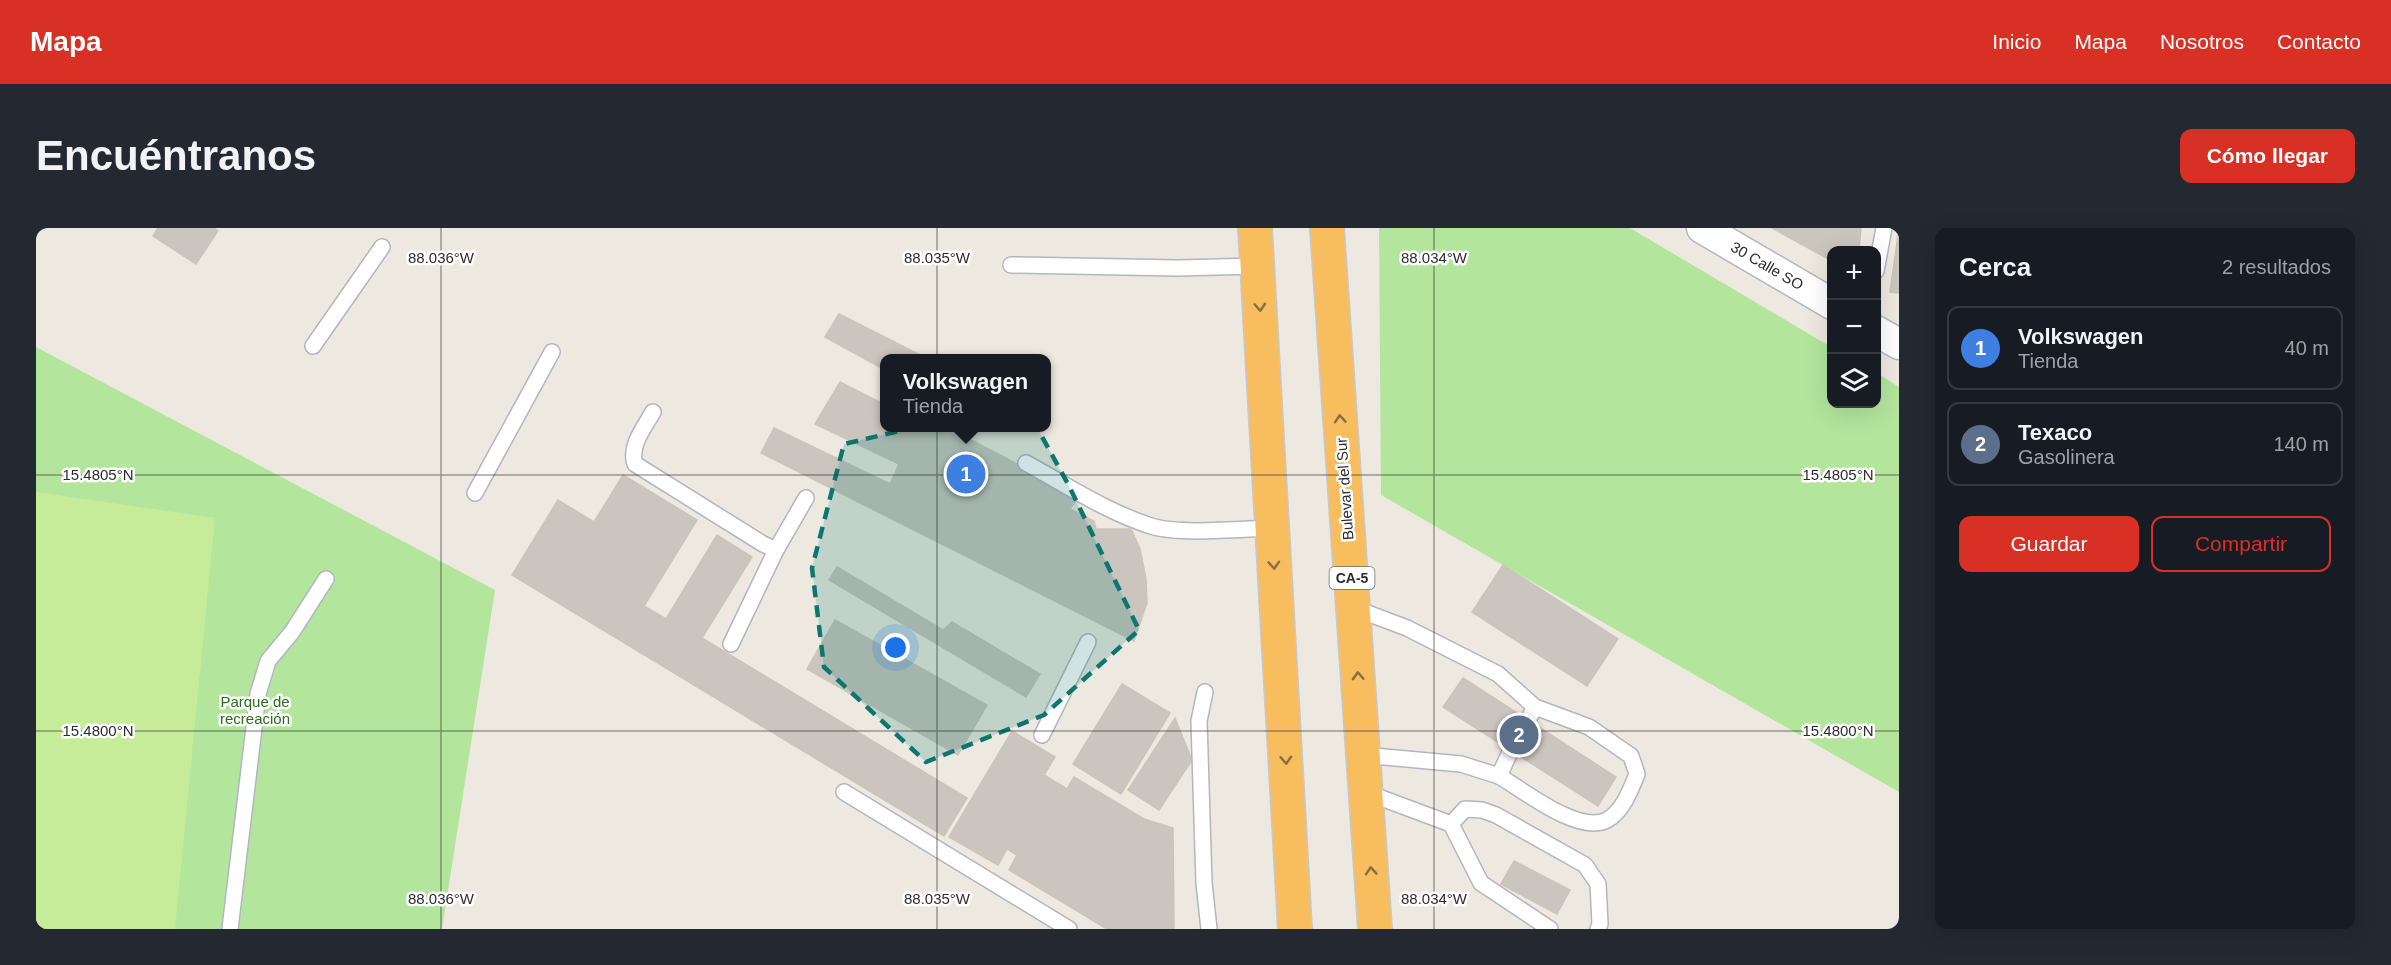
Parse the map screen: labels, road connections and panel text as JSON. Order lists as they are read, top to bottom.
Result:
{
  "streets": {
    "highway": ["Bulevar del Sur", "CA-5"],
    "street": ["30 Calle SO"]
  },
  "parks": ["Parque de recreación"],
  "page": {
    "header": "Mapa",
    "nav": [
      "Inicio",
      "Mapa",
      "Nosotros",
      "Contacto"
    ],
    "buttons": [
      "Cómo llegar",
      ["Guardar", "Compartir"]
    ],
    "title": "Encuéntranos",
    "heading": ["Cerca", "2 resultados"],
    "map_buttons": ["+", "−"],
    "list": [
      {
        "mark": "1",
        "name": "Volkswagen",
        "note": "Tienda",
        "value": "40 m"
      },
      {
        "mark": "2",
        "name": "Texaco",
        "note": "Gasolinera",
        "value": "140 m"
      }
    ],
    "popup": ["Volkswagen", "Tienda"],
    "pins": ["1", "2"]
  },
  "coordinates": [
    "88.036°W",
    "88.035°W",
    "88.034°W",
    "15.4805°N",
    "15.4800°N"
  ]
}
